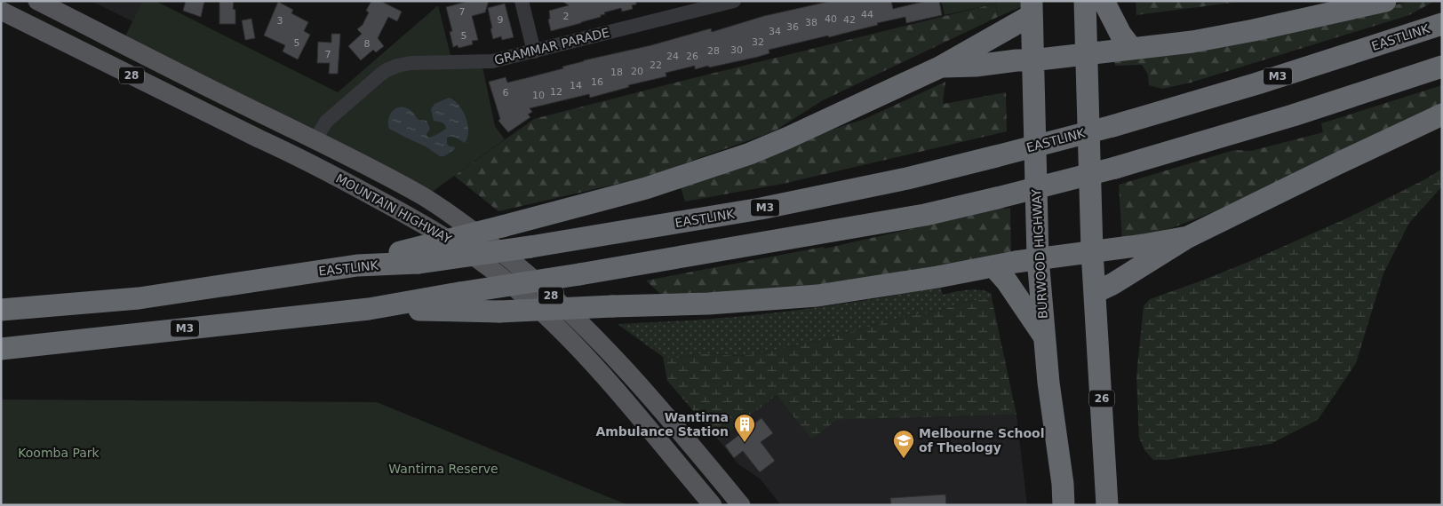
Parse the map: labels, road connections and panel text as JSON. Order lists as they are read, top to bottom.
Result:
{
  "streets": {
    "highway": [
      "EASTLINK",
      "M3",
      "BURWOOD HIGHWAY",
      "26"
    ],
    "main road": ["28", "MOUNTAIN HIGHWAY"],
    "street": ["GRAMMAR PARADE"]
  },
  "crossings": [
    ["GRAMMAR PARADE", "MOUNTAIN HIGHWAY"]
  ],
  "parks": ["Koomba Park", "Wantirna Reserve"],
  "places": {
    "building": ["Wantirna Ambulance Station"],
    "school or university": ["Melbourne School of Theology"]
  },
  "house_numbers": [
    "7",
    "44",
    "2",
    "40",
    "9",
    "42",
    "3",
    "38",
    "36",
    "34",
    "5",
    "32",
    "5",
    "8",
    "30",
    "28",
    "7",
    "24",
    "26",
    "22",
    "20",
    "18",
    "16",
    "14",
    "12",
    "6",
    "10"
  ]
}
